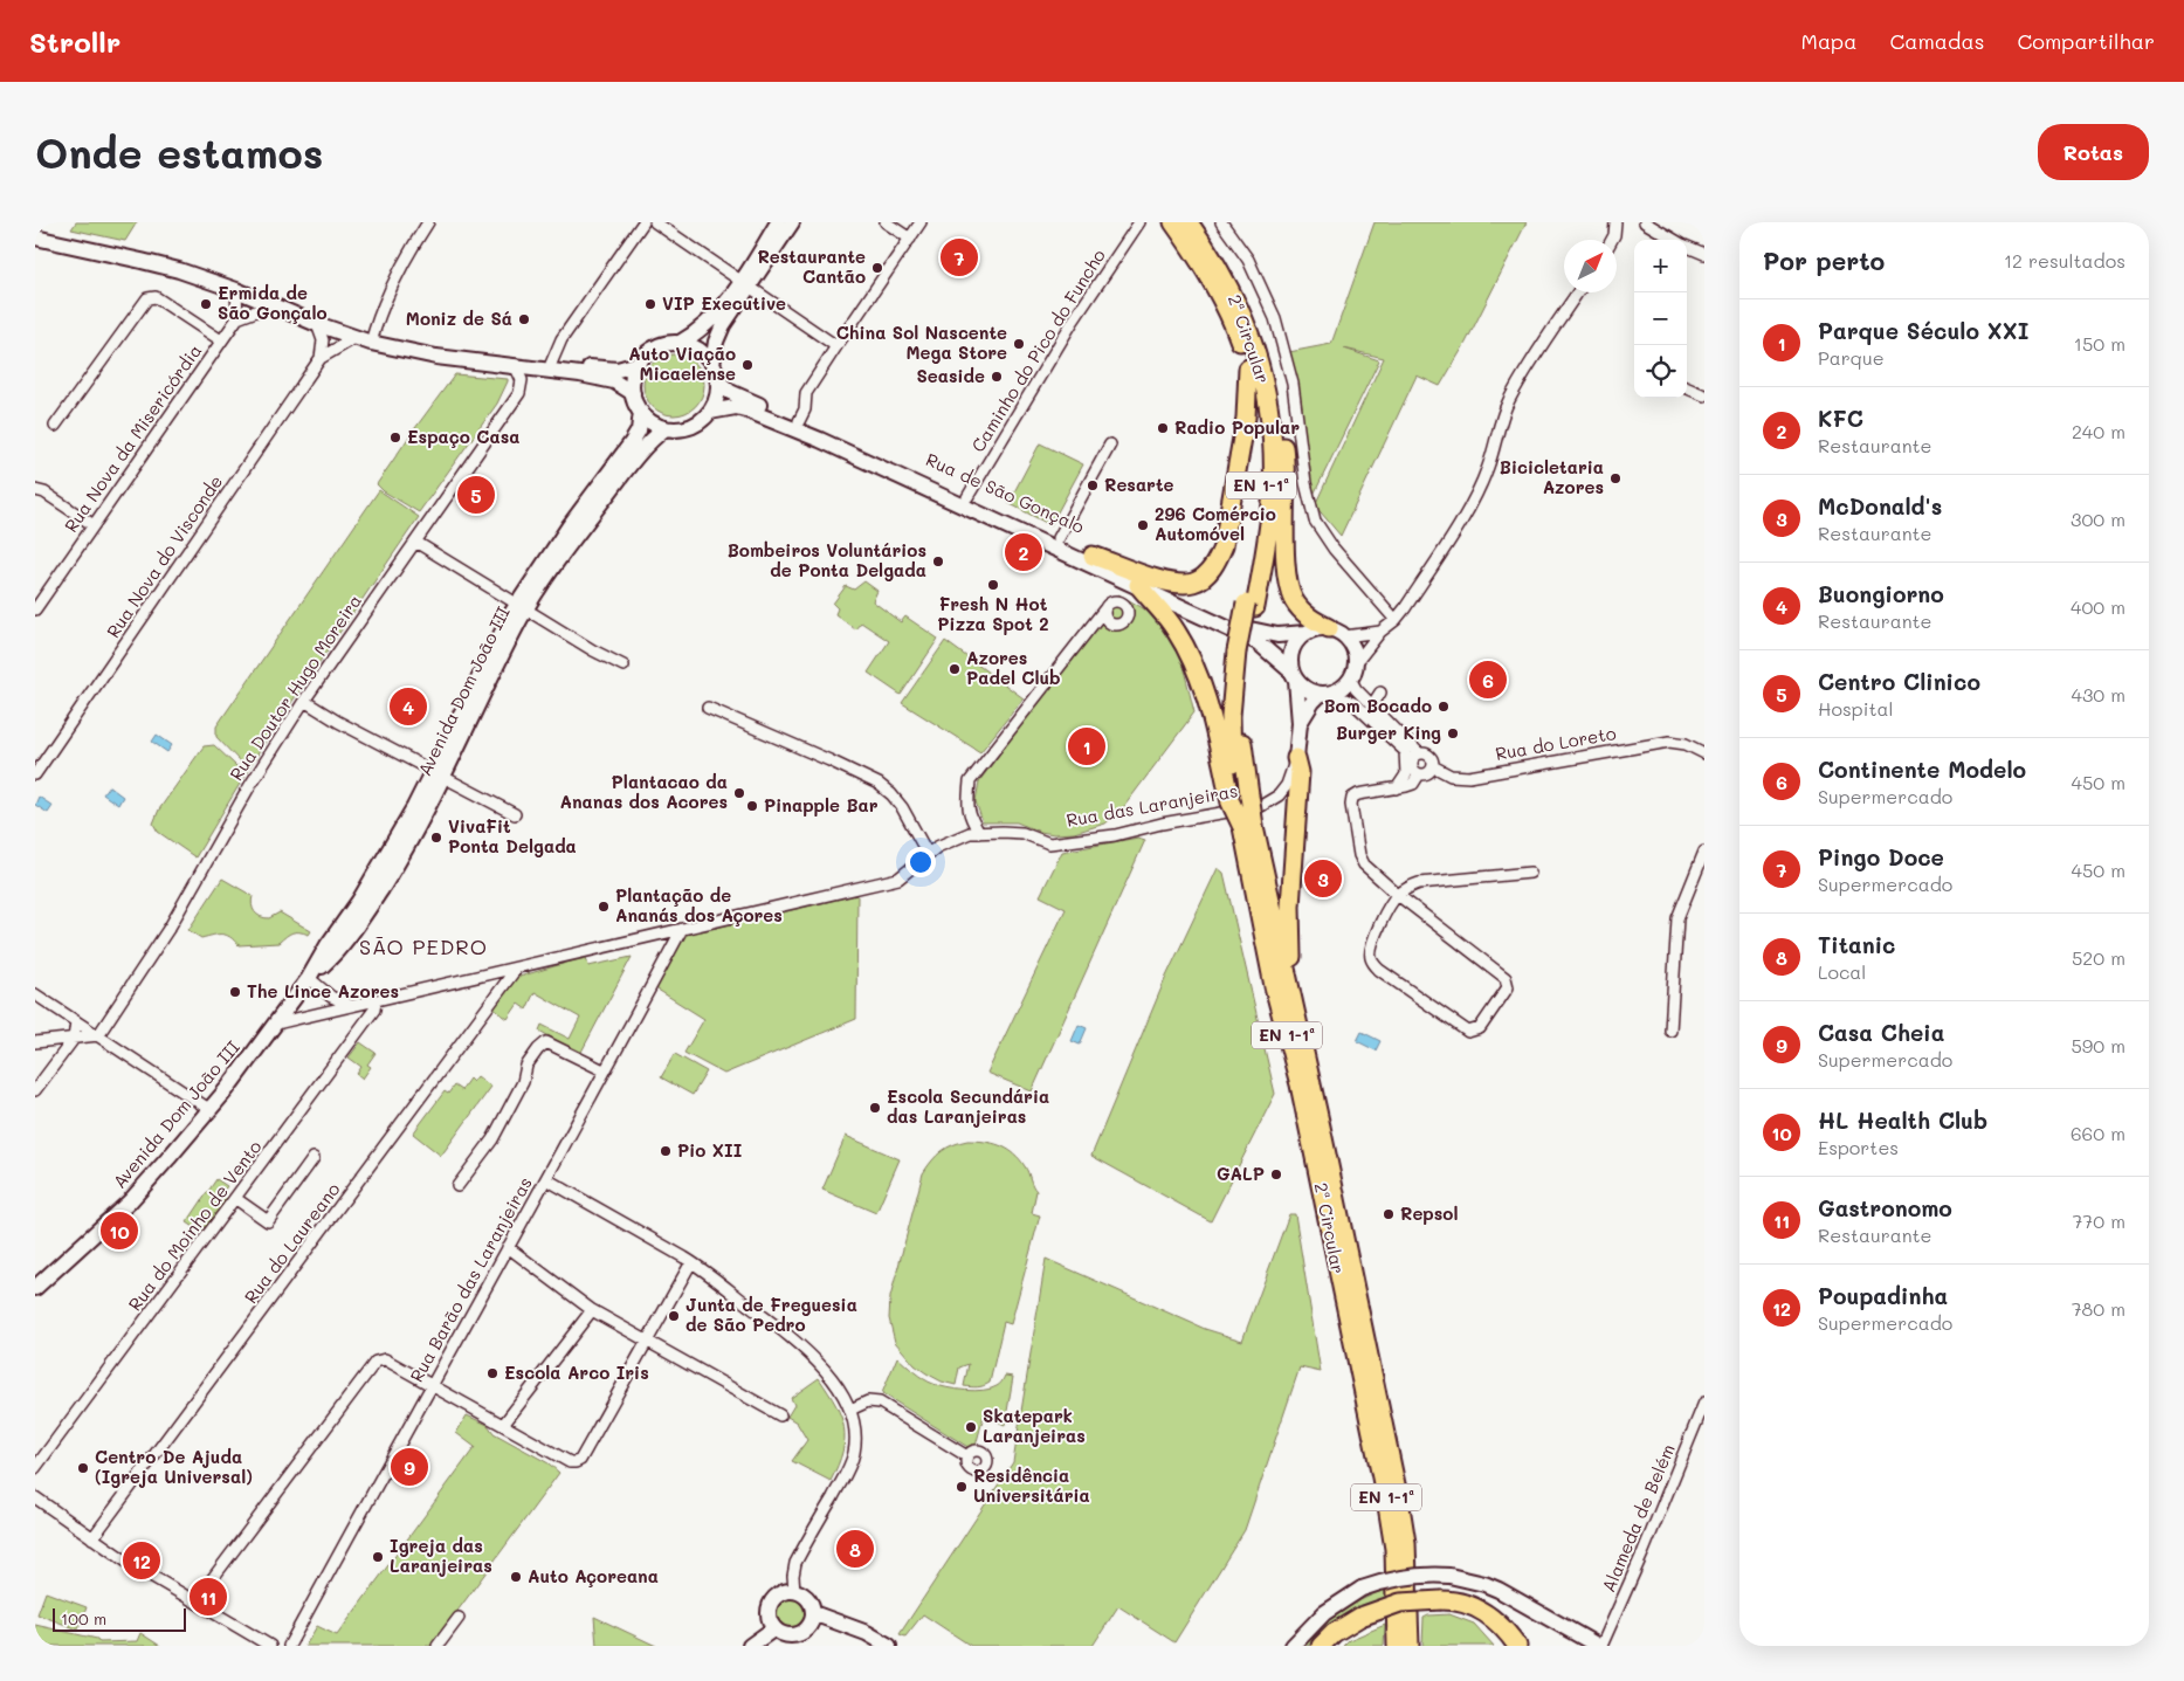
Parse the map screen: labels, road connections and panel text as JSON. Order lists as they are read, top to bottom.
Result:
{
  "streets": {
    "highway": ["2ª Circular", "EN 1-1ª"],
    "main road": ["Rua de São Gonçalo", "Avenida Dom João III", "Rua das Laranjeiras"],
    "street": [
      "Caminho do Pico do Funcho",
      "Rua Nova da Misericórdia",
      "Rua Nova do Visconde",
      "Rua Doutor Hugo Moreira",
      "Rua do Loreto",
      "Rua do Moinho de Vento",
      "Rua do Laureano",
      "Rua Barão das Laranjeiras",
      "Alameda de Belém"
    ]
  },
  "crossings": [
    ["2ª Circular", "EN 1-1ª"],
    ["Caminho do Pico do Funcho", "Rua de São Gonçalo"],
    ["Rua de São Gonçalo", "Avenida Dom João III"],
    ["Rua de São Gonçalo", "Rua das Laranjeiras"],
    ["Avenida Dom João III", "Rua das Laranjeiras"],
    ["Rua das Laranjeiras", "Rua do Moinho de Vento"],
    ["Rua das Laranjeiras", "Rua do Laureano"],
    ["Rua das Laranjeiras", "Rua Barão das Laranjeiras"]
  ],
  "districts": ["SÃO PEDRO"],
  "places": [
    "Restaurante Cantão",
    "Ermida de São Gonçalo",
    "VIP Executive",
    "Moniz de Sá",
    "China Sol Nascente Mega Store",
    "Auto Viação Micaelense",
    "Seaside",
    "Radio Popular",
    "Espaço Casa",
    "Bicicletaria Azores",
    "Resarte",
    "296 Comércio Automóvel",
    "Bombeiros Voluntários de Ponta Delgada",
    "Fresh N Hot Pizza Spot 2",
    "Azores Padel Club",
    "Bom Bocado",
    "Burger King",
    "Plantacao da Ananas dos Acores",
    "Pinapple Bar",
    "VivaFit Ponta Delgada",
    "Plantação de Ananás dos Açores",
    "The Lince Azores",
    "Escola Secundária das Laranjeiras",
    "Pio XII",
    "GALP",
    "Repsol",
    "Junta de Freguesia de São Pedro",
    "Escola Arco Iris",
    "Skatepark Laranjeiras",
    "Centro De Ajuda (Igreja Universal)",
    "Residência Universitária",
    "Igreja das Laranjeiras",
    "Auto Açoreana"
  ],
  "scale_bar": "100 m",
  "north": "top right",
  "page": {
    "header": "Strollr",
    "nav": ["Mapa", "Camadas", "Compartilhar"],
    "buttons": "Rotas",
    "title": "Onde estamos",
    "heading": ["Por perto", "12 resultados"],
    "pins": [
      "7",
      "5",
      "2",
      "6",
      "4",
      "1",
      "3",
      "10",
      "9",
      "8",
      "12",
      "11"
    ],
    "map_buttons": ["+", "−"],
    "list": [
      {
        "mark": "1",
        "name": "Parque Século XXI",
        "note": "Parque",
        "value": "150 m"
      },
      {
        "mark": "2",
        "name": "KFC",
        "note": "Restaurante",
        "value": "240 m"
      },
      {
        "mark": "3",
        "name": "McDonald's",
        "note": "Restaurante",
        "value": "300 m"
      },
      {
        "mark": "4",
        "name": "Buongiorno",
        "note": "Restaurante",
        "value": "400 m"
      },
      {
        "mark": "5",
        "name": "Centro Clinico",
        "note": "Hospital",
        "value": "430 m"
      },
      {
        "mark": "6",
        "name": "Continente Modelo",
        "note": "Supermercado",
        "value": "450 m"
      },
      {
        "mark": "7",
        "name": "Pingo Doce",
        "note": "Supermercado",
        "value": "450 m"
      },
      {
        "mark": "8",
        "name": "Titanic",
        "note": "Local",
        "value": "520 m"
      },
      {
        "mark": "9",
        "name": "Casa Cheia",
        "note": "Supermercado",
        "value": "590 m"
      },
      {
        "mark": "10",
        "name": "HL Health Club",
        "note": "Esportes",
        "value": "660 m"
      },
      {
        "mark": "11",
        "name": "Gastronomo",
        "note": "Restaurante",
        "value": "770 m"
      },
      {
        "mark": "12",
        "name": "Poupadinha",
        "note": "Supermercado",
        "value": "780 m"
      }
    ],
    "scale": "100 m"
  }
}
